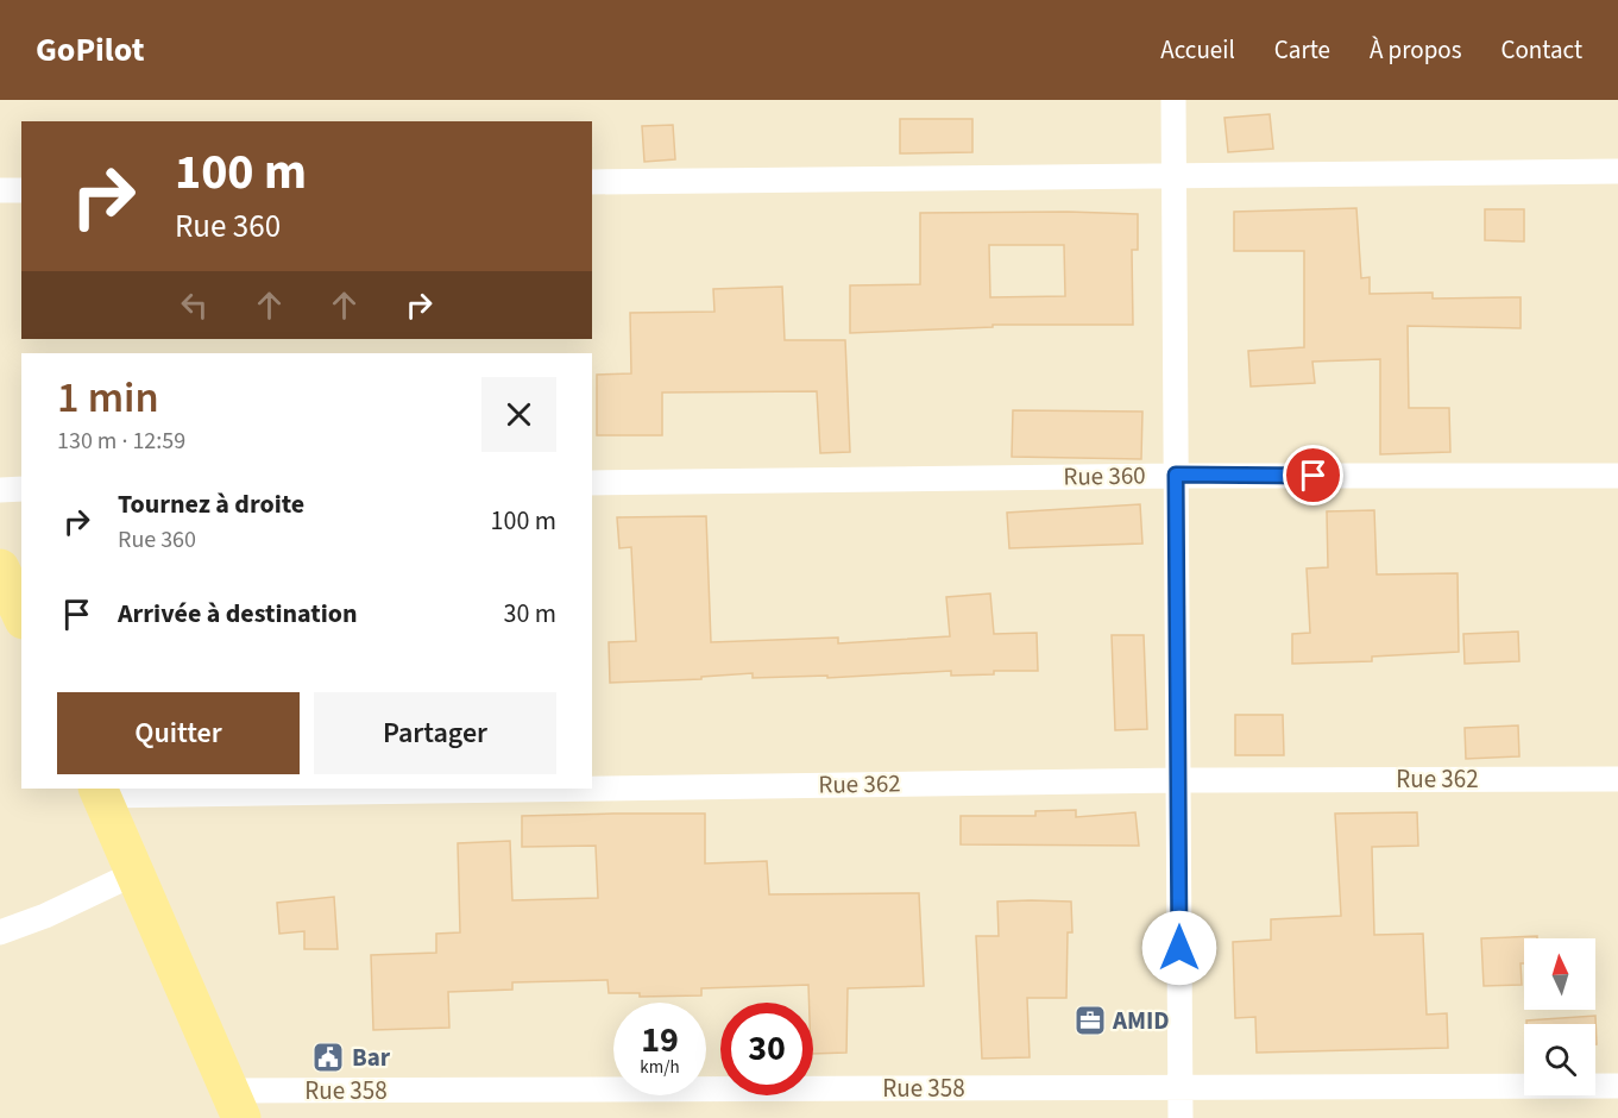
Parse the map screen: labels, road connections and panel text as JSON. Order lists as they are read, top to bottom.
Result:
{
  "streets": {
    "street": ["Rue 360", "Rue 362", "Rue 358"]
  },
  "places": {
    "office": ["AMID"],
    "public building": ["Bar"]
  },
  "north": "top",
  "page": {
    "header": "GoPilot",
    "nav": [
      "Accueil",
      "Carte",
      "À propos",
      "Contact"
    ],
    "turn": ["100 m", "Rue 360"],
    "heading": ["1 min", "130 m · 12:59"],
    "list": [
      {
        "name": "Tournez à droite",
        "note": "Rue 360",
        "value": "100 m"
      },
      {
        "name": "Arrivée à destination",
        "value": "30 m"
      }
    ],
    "buttons": ["Quitter", "Partager"],
    "speed": "19 km/h",
    "limit": "30"
  }
}
